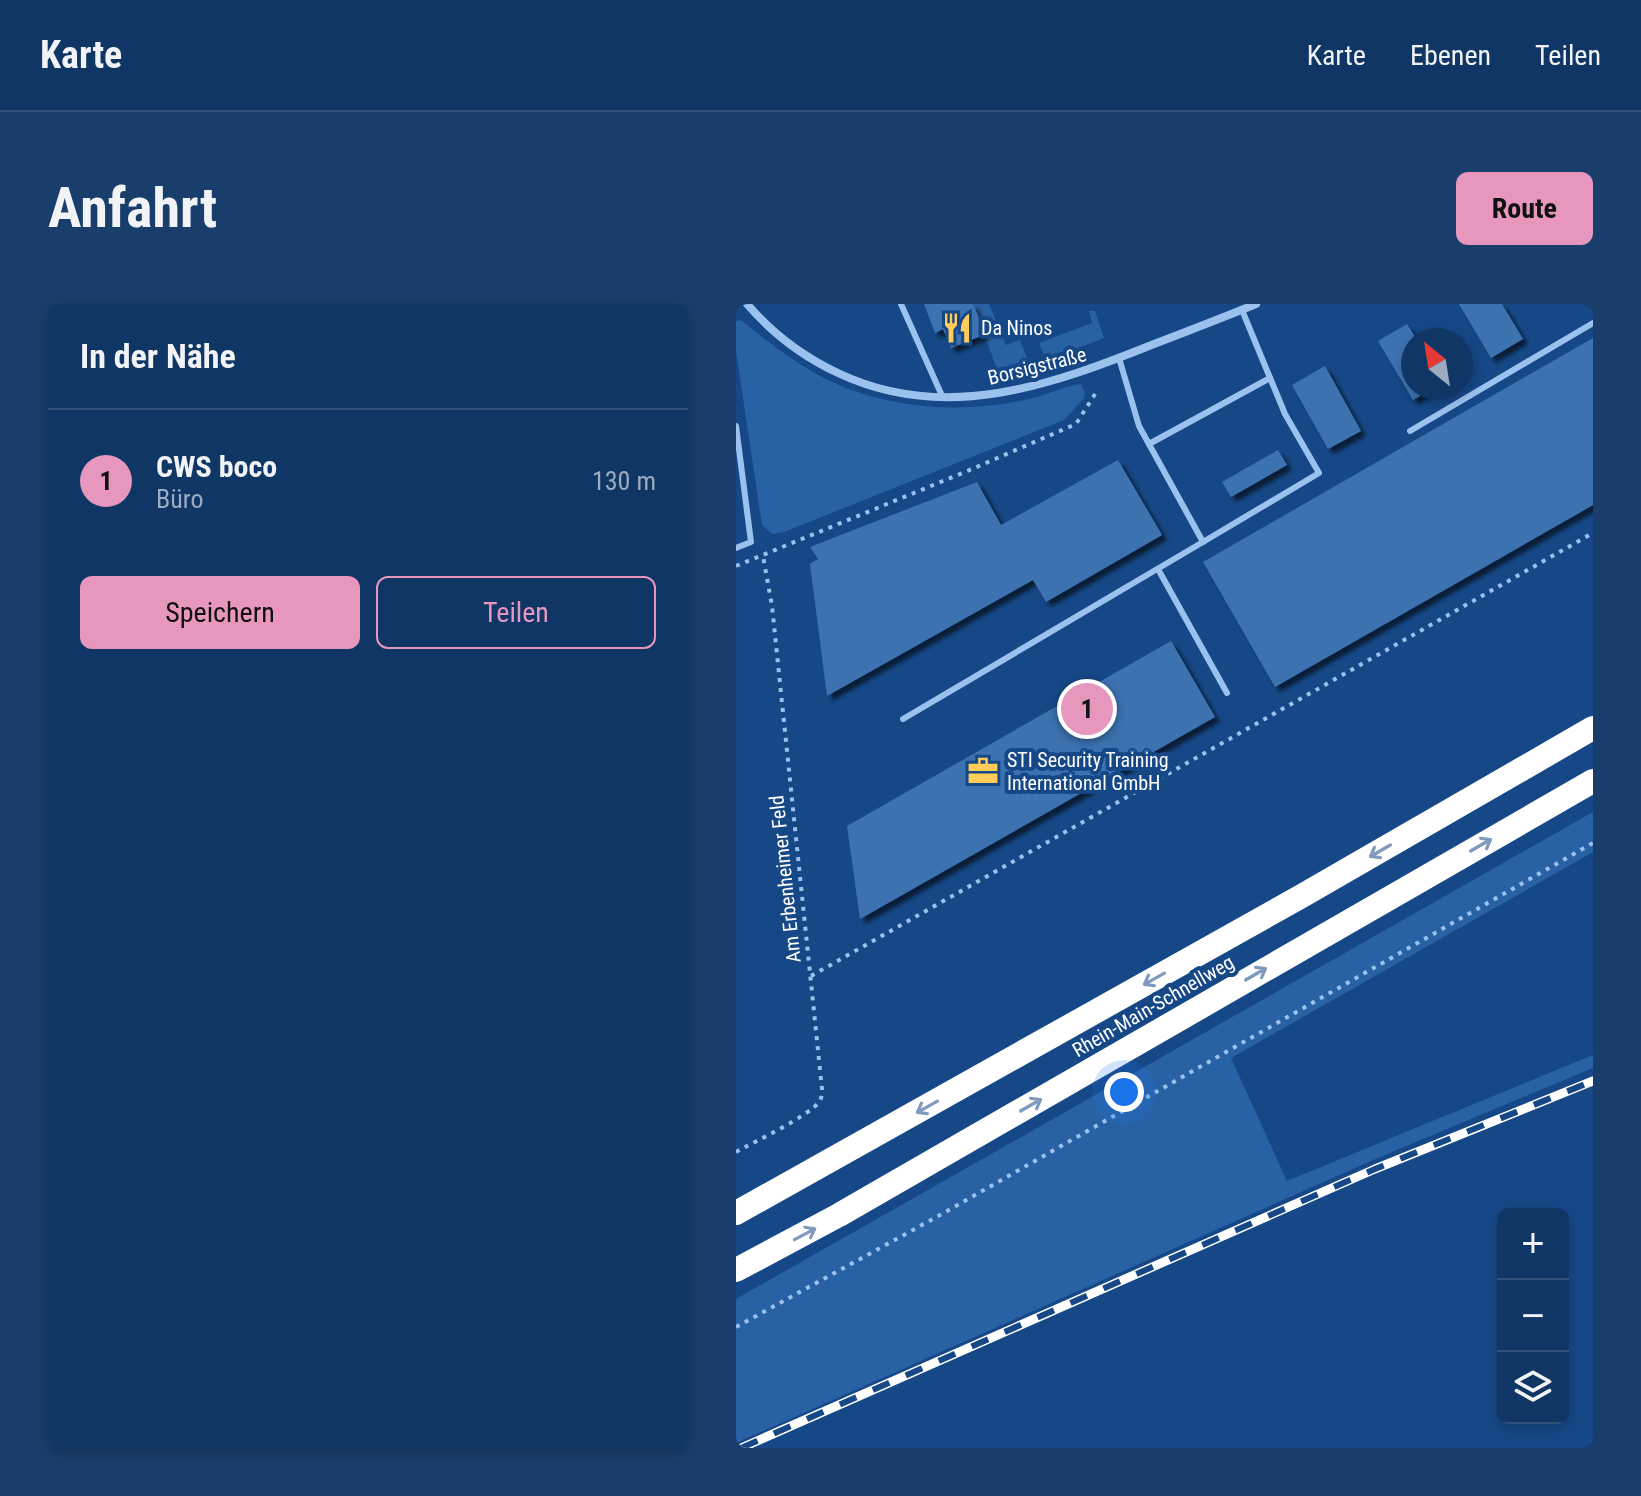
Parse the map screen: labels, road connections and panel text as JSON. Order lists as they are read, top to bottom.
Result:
{
  "streets": {
    "highway": ["Rhein-Main-Schnellweg"],
    "street": ["Borsigstraße"],
    "path": ["Am Erbenheimer Feld"]
  },
  "places": {
    "restaurant": ["Da Ninos"],
    "office": ["STI Security Training International GmbH"]
  },
  "north": "top left",
  "page": {
    "header": "Karte",
    "nav": ["Karte", "Ebenen", "Teilen"],
    "buttons": [
      "Route",
      ["Speichern", "Teilen"]
    ],
    "title": "Anfahrt",
    "heading": "In der Nähe",
    "list": [
      {
        "mark": "1",
        "name": "CWS boco",
        "note": "Büro",
        "value": "130 m"
      }
    ],
    "pins": "1",
    "map_buttons": ["+", "−"]
  }
}
